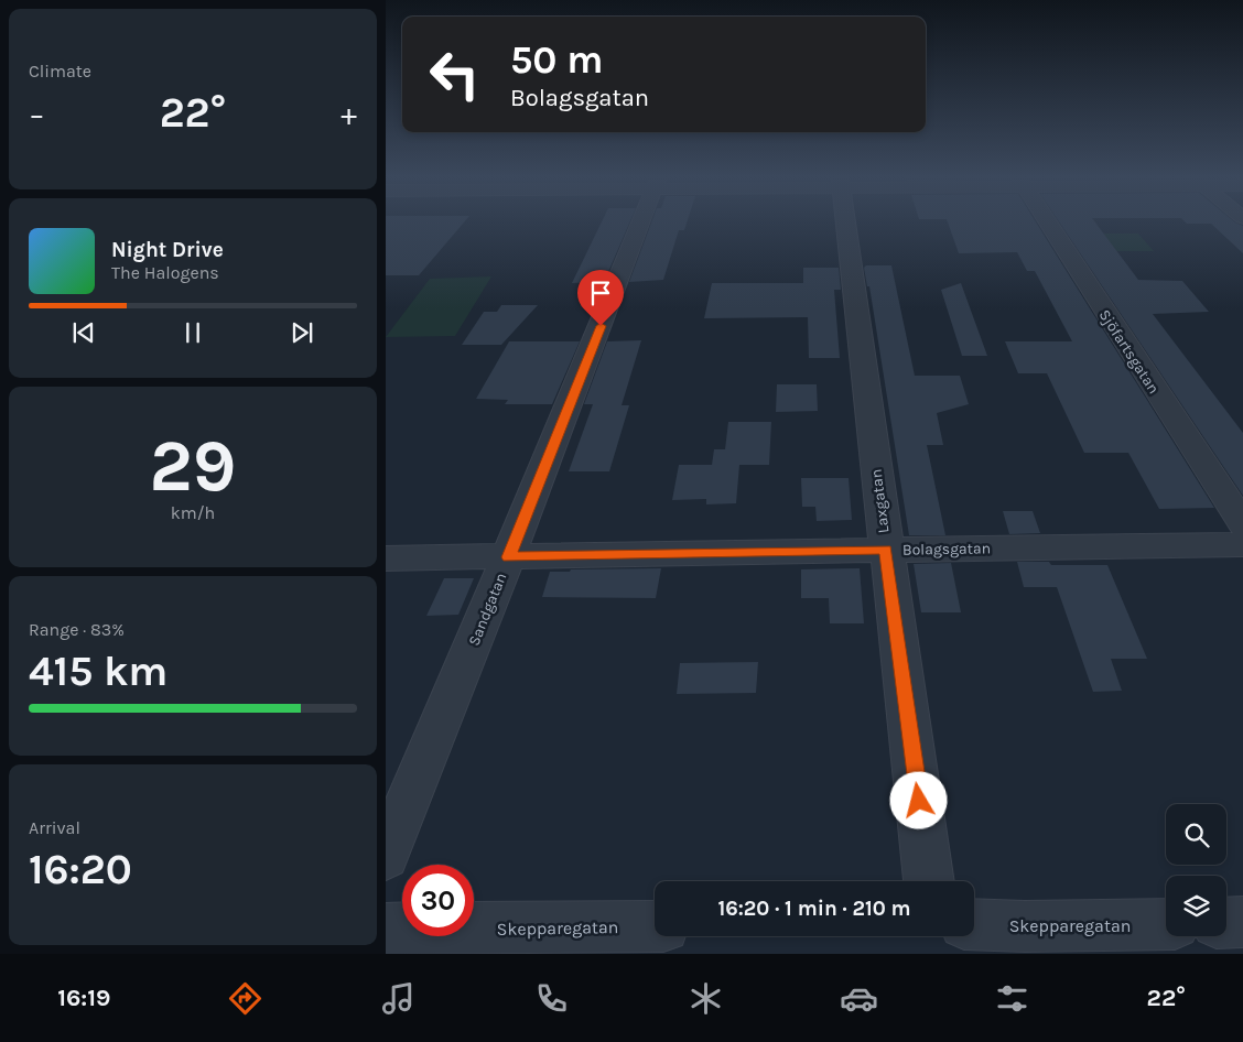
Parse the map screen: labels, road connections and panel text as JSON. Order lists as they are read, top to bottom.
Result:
{
  "streets": {
    "street": [
      "Sjöfartsgatan",
      "Laxgatan",
      "Bolagsgatan",
      "Sandgatan",
      "Skepparegatan"
    ]
  },
  "crossings": [
    ["Laxgatan", "Bolagsgatan"],
    ["Bolagsgatan", "Sandgatan"]
  ],
  "page": {
    "tile": [
      "Climate",
      ["29", "km/h"],
      ["Range · 83%", "415 km"],
      ["Arrival", "16:20"]
    ],
    "turn": ["50 m", "Bolagsgatan"],
    "heat": ["−", "22°", "+"],
    "song": ["Night Drive", "The Halogens"],
    "limit": "30",
    "trip": "16:20 · 1 min · 210 m",
    "tabs": ["16:19", "22°"]
  }
}
